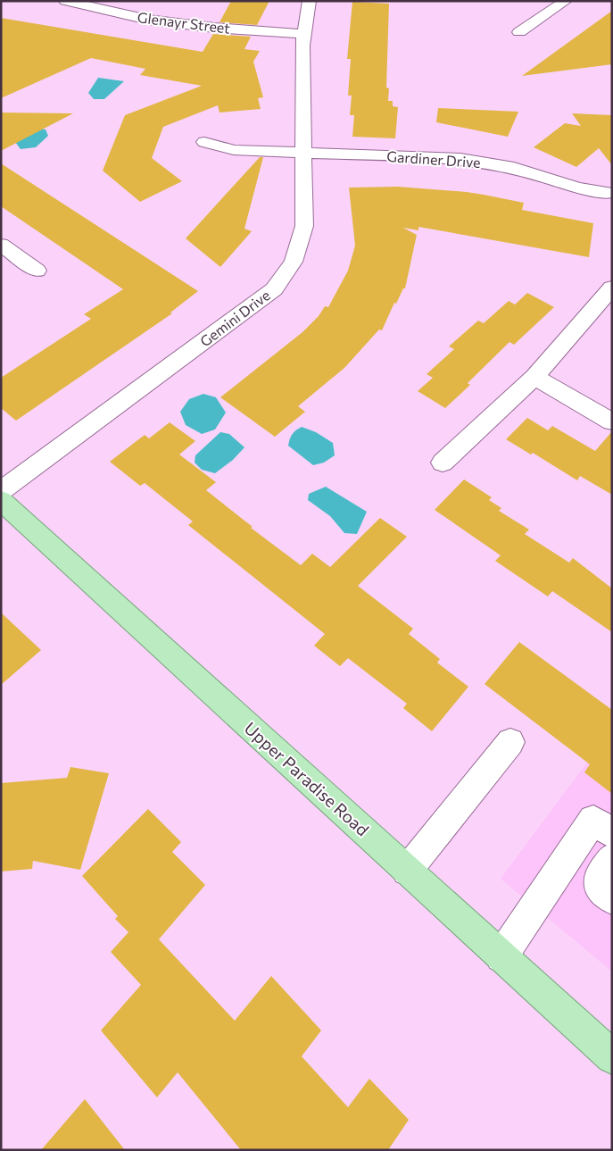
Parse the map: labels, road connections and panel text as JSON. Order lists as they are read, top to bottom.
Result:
{
  "streets": {
    "main road": ["Upper Paradise Road"],
    "street": ["Glenayr Street", "Gardiner Drive", "Gemini Drive"]
  },
  "crossings": [
    ["Glenayr Street", "Gemini Drive"],
    ["Gardiner Drive", "Gemini Drive"]
  ]
}
